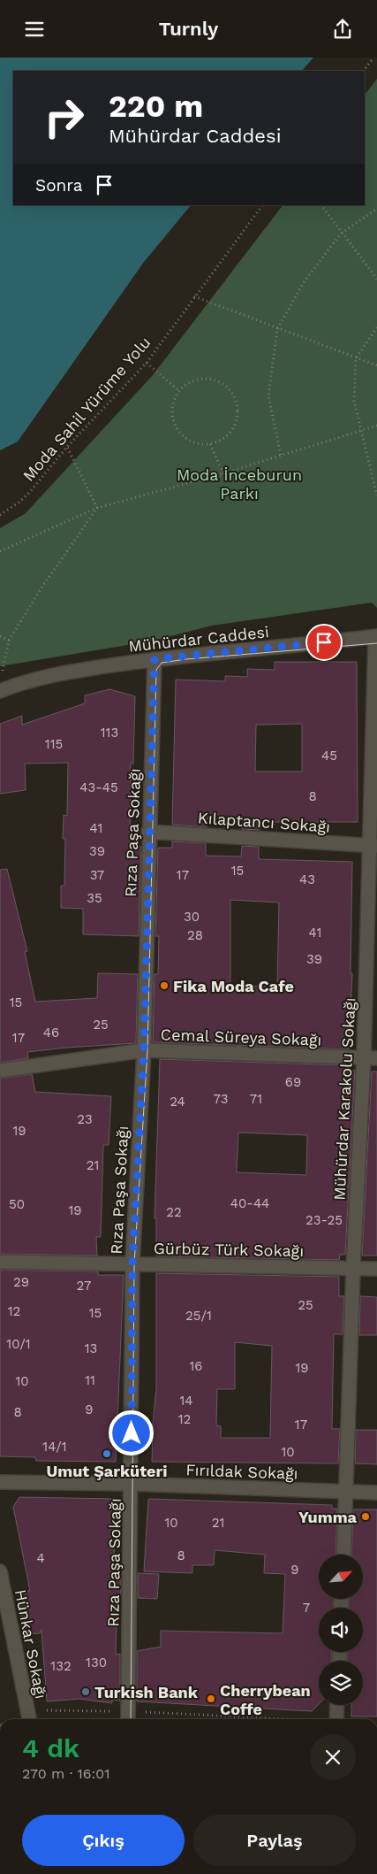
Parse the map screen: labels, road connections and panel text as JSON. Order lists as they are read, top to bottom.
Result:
{
  "streets": {
    "street": [
      "Mühürdar Caddesi",
      "Kılaptancı Sokağı",
      "Rıza Paşa Sokağı",
      "Cemal Süreya Sokağı",
      "Mühürdar Karakolu Sokağı",
      "Gürbüz Türk Sokağı",
      "Fırıldak Sokağı",
      "Hünkar Sokağı"
    ],
    "path": ["Moda Sahil Yürüme Yolu"]
  },
  "crossings": [
    ["Mühürdar Caddesi", "Rıza Paşa Sokağı"],
    ["Mühürdar Caddesi", "Mühürdar Karakolu Sokağı"],
    ["Kılaptancı Sokağı", "Rıza Paşa Sokağı"],
    ["Kılaptancı Sokağı", "Mühürdar Karakolu Sokağı"],
    ["Rıza Paşa Sokağı", "Cemal Süreya Sokağı"],
    ["Rıza Paşa Sokağı", "Gürbüz Türk Sokağı"],
    ["Rıza Paşa Sokağı", "Fırıldak Sokağı"],
    ["Cemal Süreya Sokağı", "Mühürdar Karakolu Sokağı"],
    ["Mühürdar Karakolu Sokağı", "Gürbüz Türk Sokağı"],
    ["Mühürdar Karakolu Sokağı", "Fırıldak Sokağı"]
  ],
  "parks": ["Moda İnceburun Parkı"],
  "places": [
    "Fika Moda Cafe",
    "Umut Şarküteri",
    "Yumma",
    "Turkish Bank",
    "Cherrybean Coffe"
  ],
  "house_numbers": [
    "113",
    "115",
    "45",
    "43-45",
    "8",
    "41",
    "39",
    "15",
    "37",
    "17",
    "43",
    "35",
    "30",
    "41",
    "28",
    "39",
    "15",
    "25",
    "46",
    "17",
    "69",
    "73",
    "71",
    "24",
    "23",
    "19",
    "21",
    "40-44",
    "50",
    "19",
    "22",
    "23-25",
    "29",
    "27",
    "25",
    "12",
    "15",
    "25/1",
    "10/1",
    "13",
    "16",
    "19",
    "11",
    "10",
    "14",
    "9",
    "8",
    "12",
    "17",
    "14/1",
    "10",
    "10",
    "21",
    "8",
    "4",
    "9",
    "7",
    "130",
    "132"
  ],
  "north": "top right",
  "page": {
    "header": "Turnly",
    "turn": ["220 m", "Mühürdar Caddesi"],
    "then": "Sonra",
    "heading": ["4 dk", "270 m · 16:01"],
    "buttons": ["Çıkış", "Paylaş"]
  }
}
